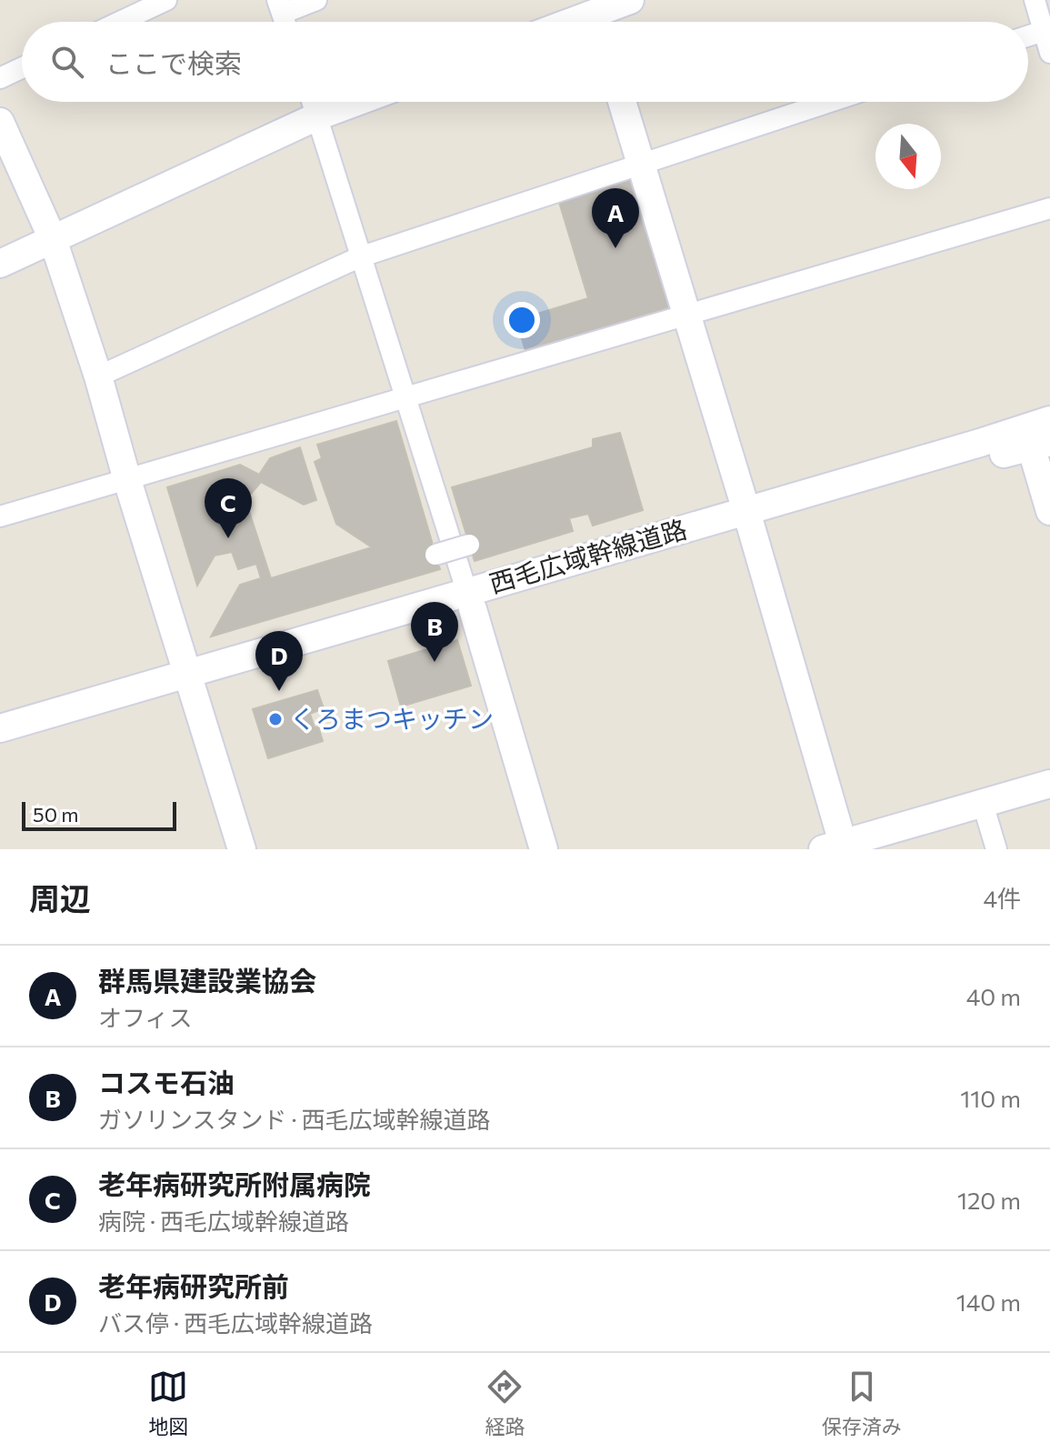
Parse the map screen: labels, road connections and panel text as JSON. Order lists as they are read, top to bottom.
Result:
{
  "streets": {
    "street": ["西毛広域幹線道路"]
  },
  "places": ["くろまつキッチン"],
  "scale_bar": "50 m",
  "north": "bottom",
  "page": {
    "search": "ここで検索",
    "pins": [
      "A",
      "C",
      "B",
      "D"
    ],
    "scale": "50 m",
    "heading": ["周辺", "4件"],
    "list": [
      {
        "mark": "A",
        "name": "群馬県建設業協会",
        "note": "オフィス",
        "value": "40 m"
      },
      {
        "mark": "B",
        "name": "コスモ石油",
        "note": "ガソリンスタンド · 西毛広域幹線道路",
        "value": "110 m"
      },
      {
        "mark": "C",
        "name": "老年病研究所附属病院",
        "note": "病院 · 西毛広域幹線道路",
        "value": "120 m"
      },
      {
        "mark": "D",
        "name": "老年病研究所前",
        "note": "バス停 · 西毛広域幹線道路",
        "value": "140 m"
      }
    ],
    "nav": ["地図", "経路", "保存済み"]
  }
}
